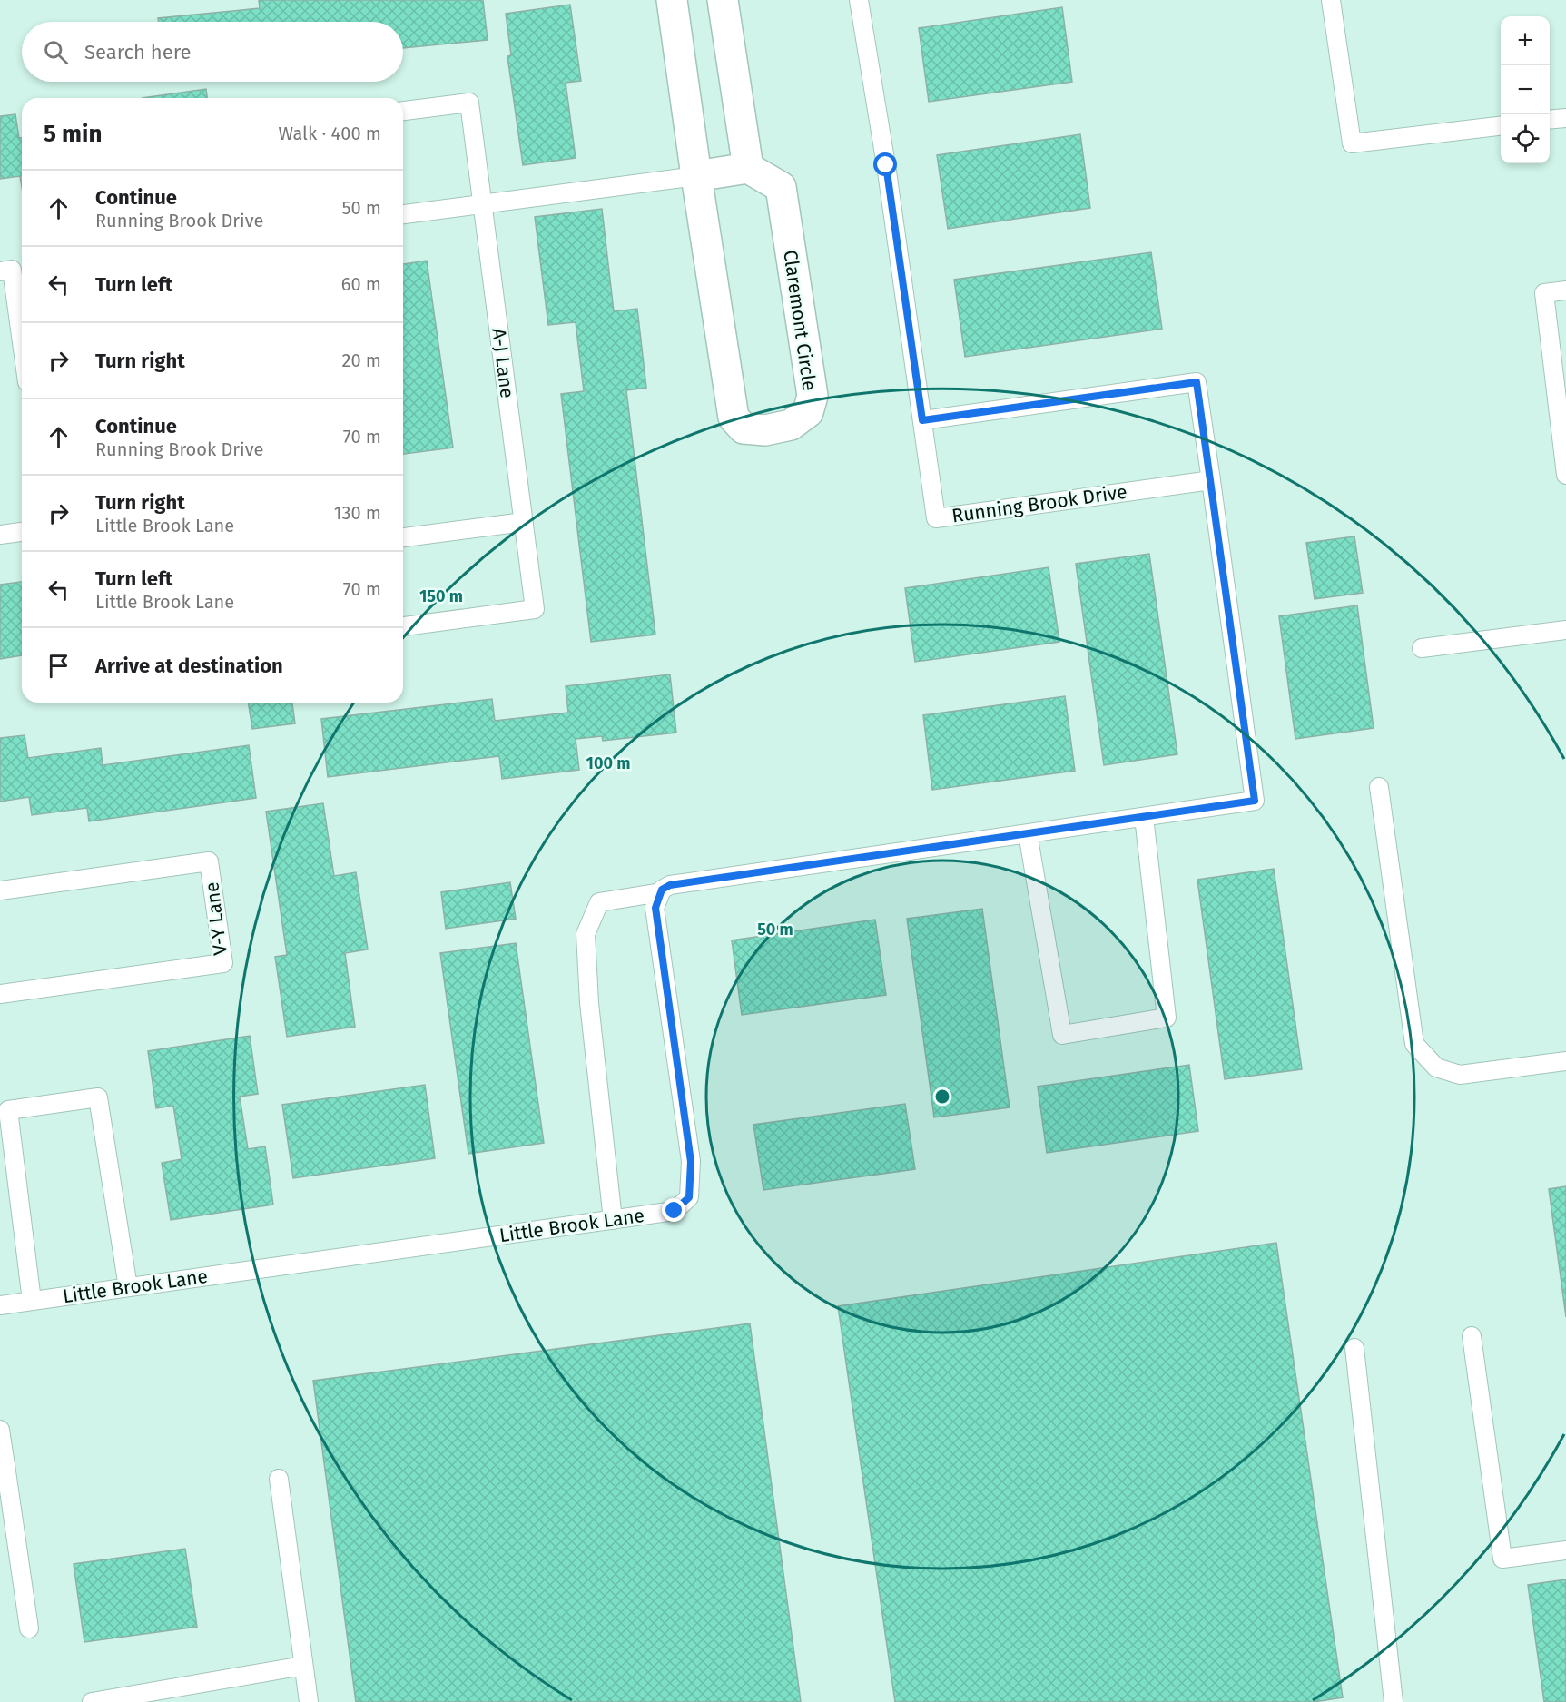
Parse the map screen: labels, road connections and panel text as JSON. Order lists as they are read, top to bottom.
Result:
{
  "streets": {
    "street": ["Claremont Circle"],
    "lane": [
      "A-J Lane",
      "Running Brook Drive",
      "V-Y Lane",
      "Little Brook Lane"
    ]
  },
  "page": {
    "map_buttons": ["+", "−"],
    "search": "Search here",
    "heading": ["5 min", "Walk · 400 m"],
    "list": [
      ["Continue", "Running Brook Drive", "50 m"],
      ["Turn left", "60 m"],
      ["Turn right", "20 m"],
      ["Continue", "Running Brook Drive", "70 m"],
      ["Turn right", "Little Brook Lane", "130 m"],
      ["Turn left", "Little Brook Lane", "70 m"],
      "Arrive at destination"
    ]
  },
  "rings": ["150 m", "100 m", "50 m"]
}
